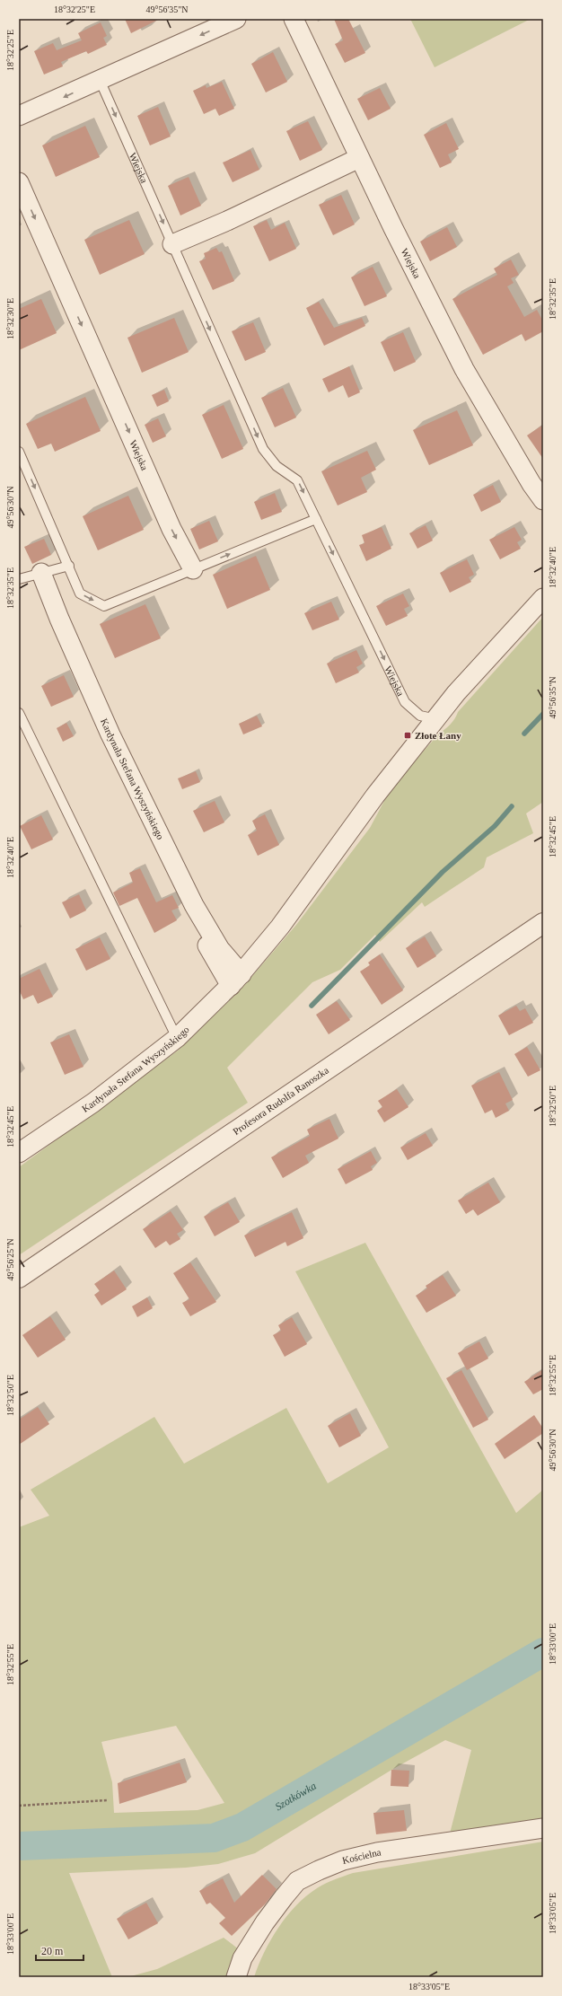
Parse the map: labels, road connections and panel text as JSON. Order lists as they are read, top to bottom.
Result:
{
  "streets": {
    "street": [
      "Wiejska",
      "Kardynała Stefana Wyszyńskiego",
      "Profesora Rudolfa Ranoszka",
      "Kościelna"
    ]
  },
  "crossings": [
    ["Wiejska", "Kardynała Stefana Wyszyńskiego"]
  ],
  "one_way": ["Wiejska"],
  "water": ["Szotkówka"],
  "places": {
    "transit": ["Złote Łany"]
  },
  "scale_bar": "20 m",
  "coordinates": [
    "18°32'25\"E",
    "49°56'35\"N",
    "18°32'35\"E",
    "18°32'30\"E",
    "49°56'30\"N",
    "18°32'40\"E",
    "18°32'45\"E",
    "18°32'50\"E",
    "49°56'25\"N",
    "18°32'55\"E",
    "18°33'00\"E",
    "18°33'05\"E"
  ]
}
